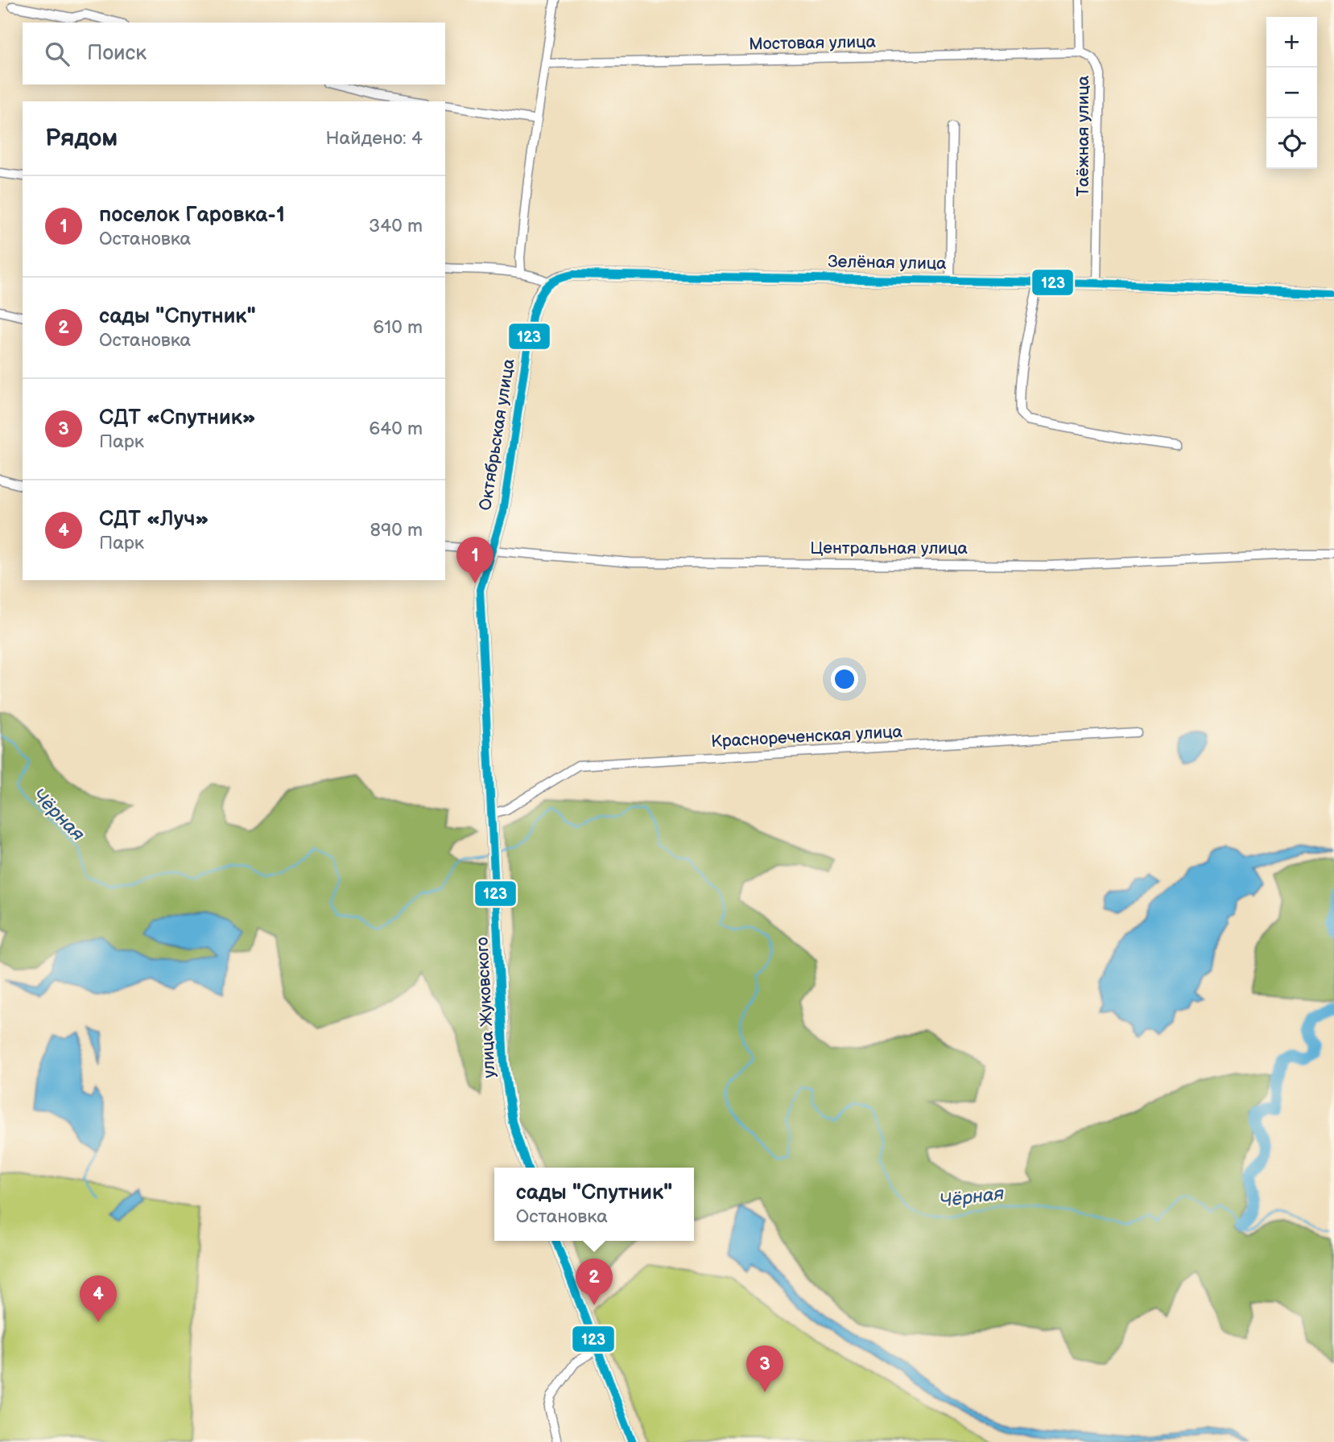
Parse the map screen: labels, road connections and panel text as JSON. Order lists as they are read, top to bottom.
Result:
{
  "streets": {
    "main road": ["Зелёная улица", "Октябрьская улица", "улица Жуковского"],
    "street": [
      "Мостовая улица",
      "Таёжная улица",
      "Центральная улица",
      "Краснореченская улица"
    ]
  },
  "crossings": [
    ["Мостовая улица", "Таёжная улица"],
    ["Таёжная улица", "Зелёная улица"],
    ["Зелёная улица", "Октябрьская улица"],
    ["Октябрьская улица", "Центральная улица"],
    ["Октябрьская улица", "Краснореченская улица"],
    ["Октябрьская улица", "улица Жуковского"]
  ],
  "water": ["Чёрная"],
  "lines": ["transit line 123"],
  "page": {
    "map_buttons": ["+", "−"],
    "search": "Поиск",
    "heading": ["Рядом", "Найдено: 4"],
    "list": [
      {
        "mark": "1",
        "name": "поселок Гаровка-1",
        "note": "Остановка",
        "value": "340 m"
      },
      {
        "mark": "2",
        "name": "сады \"Спутник\"",
        "note": "Остановка",
        "value": "610 m"
      },
      {
        "mark": "3",
        "name": "СДТ «Спутник»",
        "note": "Парк",
        "value": "640 m"
      },
      {
        "mark": "4",
        "name": "СДТ «Луч»",
        "note": "Парк",
        "value": "890 m"
      }
    ],
    "pins": [
      "1",
      "2",
      "4",
      "3"
    ],
    "popup": ["сады \"Спутник\"", "Остановка"]
  }
}
